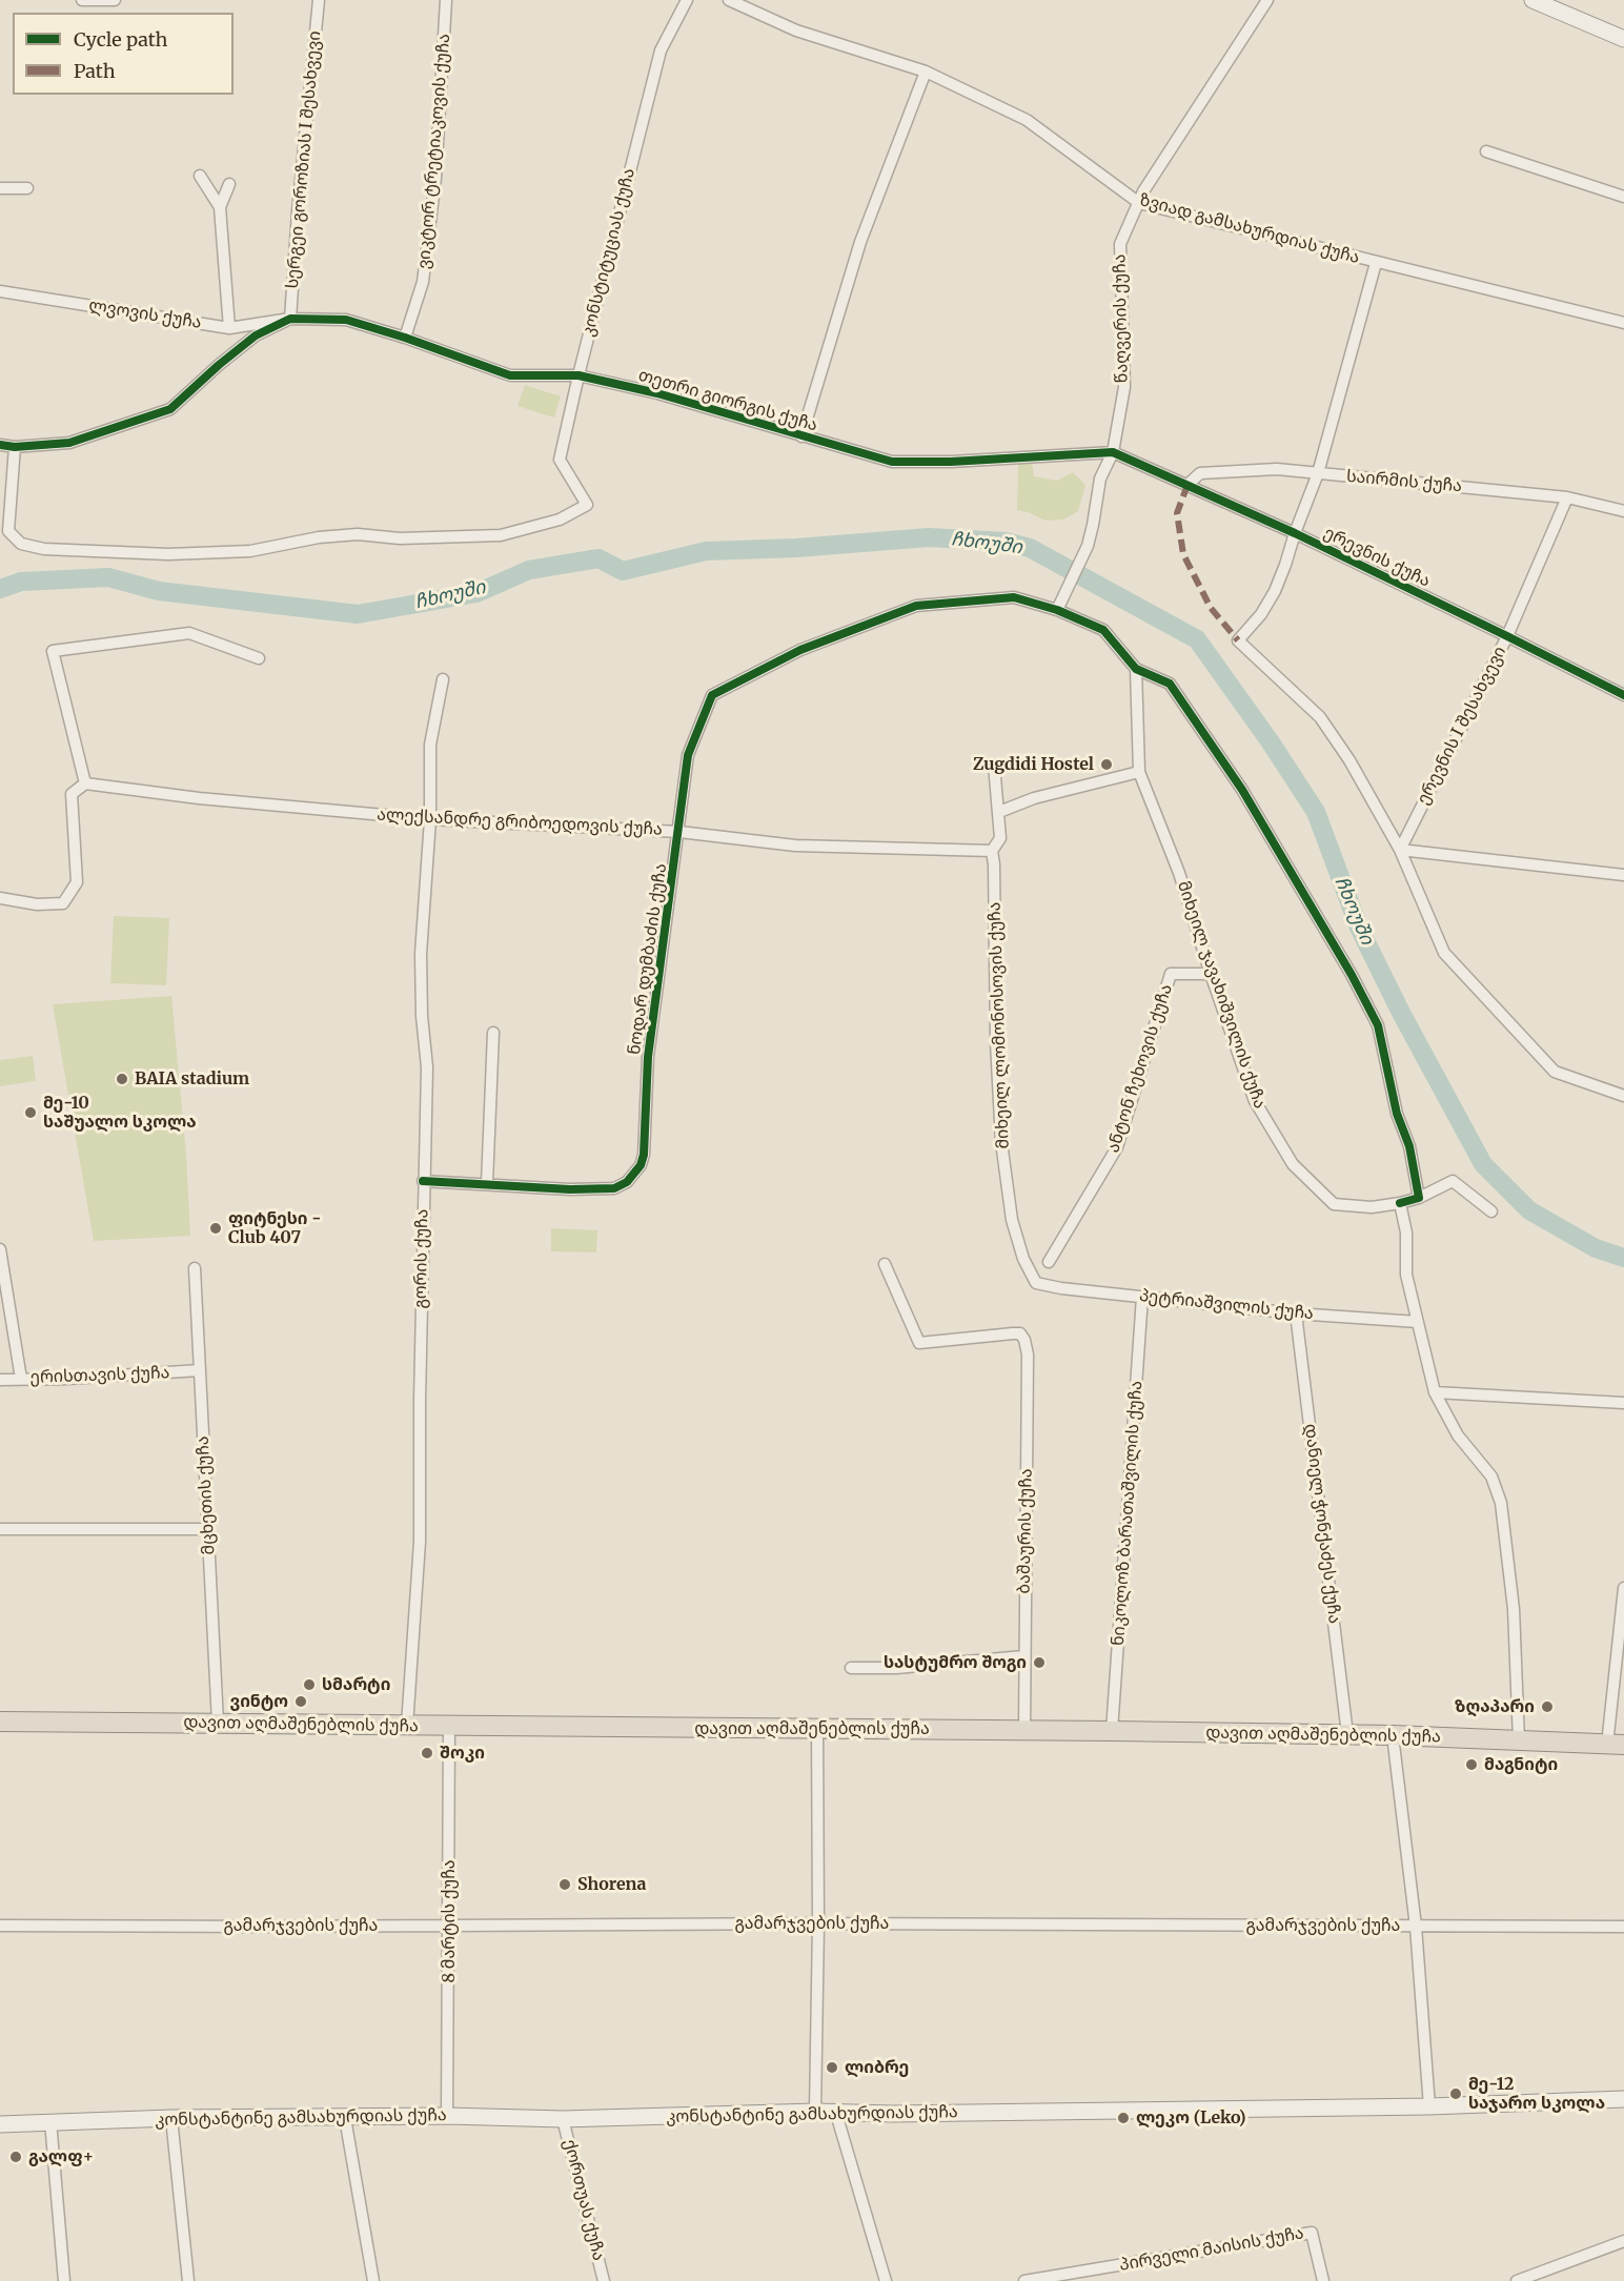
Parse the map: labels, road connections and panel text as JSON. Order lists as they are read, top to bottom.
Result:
{
  "streets": {
    "highway": ["დავით აღმაშენებლის ქუჩა"],
    "main road": ["კონსტანტინე გამსახურდიას ქუჩა"],
    "street": [
      "ვიკტორ ტრეტიაკოვის ქუჩა",
      "სერგეი გოროზიას I შესახვევი",
      "ზვიად გამსახურდიას ქუჩა",
      "კონსტიტუციას ქუჩა",
      "ლვოვის ქუჩა",
      "წაღვერის ქუჩა",
      "თეთრი გიორგის ქუჩა",
      "საირმის ქუჩა",
      "ერევნის ქუჩა",
      "ერევნის I შესახვევი",
      "ალექსანდრე გრიბოედოვის ქუჩა",
      "ნოდარ დუმბაძის ქუჩა",
      "მიხეილ ჯავახიშვილის ქუჩა",
      "მიხეილ ლომონოსოვის ქუჩა",
      "ანტონ ჩეხოვის ქუჩა",
      "გორის ქუჩა",
      "პეტრიაშვილის ქუჩა",
      "ერისთავის ქუჩა",
      "მცხეთის ქუჩა",
      "ნიკოლოზ ბარათაშვილის ქუჩა",
      "დანიელ ჭონქაძეს ქუჩა",
      "ბაშაურის ქუჩა",
      "8 მარტის ქუჩა",
      "გამარჯვების ქუჩა",
      "ქორთუას ქუჩა",
      "პირველი მაისის ქუჩა"
    ]
  },
  "crossings": [
    ["ვიკტორ ტრეტიაკოვის ქუჩა", "თეთრი გიორგის ქუჩა"],
    ["სერგეი გოროზიას I შესახვევი", "ლვოვის ქუჩა"],
    ["სერგეი გოროზიას I შესახვევი", "თეთრი გიორგის ქუჩა"],
    ["ზვიად გამსახურდიას ქუჩა", "წაღვერის ქუჩა"],
    ["კონსტიტუციას ქუჩა", "თეთრი გიორგის ქუჩა"],
    ["ლვოვის ქუჩა", "თეთრი გიორგის ქუჩა"],
    ["წაღვერის ქუჩა", "თეთრი გიორგის ქუჩა"],
    ["წაღვერის ქუჩა", "ერევნის ქუჩა"],
    ["წაღვერის ქუჩა", "ნოდარ დუმბაძის ქუჩა"],
    ["თეთრი გიორგის ქუჩა", "ერევნის ქუჩა"],
    ["საირმის ქუჩა", "ერევნის ქუჩა"],
    ["საირმის ქუჩა", "ერევნის I შესახვევი"],
    ["ერევნის ქუჩა", "ერევნის I შესახვევი"],
    ["ალექსანდრე გრიბოედოვის ქუჩა", "ნოდარ დუმბაძის ქუჩა"],
    ["ალექსანდრე გრიბოედოვის ქუჩა", "მიხეილ ლომონოსოვის ქუჩა"],
    ["ალექსანდრე გრიბოედოვის ქუჩა", "გორის ქუჩა"],
    ["ნოდარ დუმბაძის ქუჩა", "მიხეილ ჯავახიშვილის ქუჩა"],
    ["ნოდარ დუმბაძის ქუჩა", "გორის ქუჩა"],
    ["მიხეილ ჯავახიშვილის ქუჩა", "ანტონ ჩეხოვის ქუჩა"],
    ["მიხეილ ლომონოსოვის ქუჩა", "პეტრიაშვილის ქუჩა"],
    ["გორის ქუჩა", "დავით აღმაშენებლის ქუჩა"],
    ["პეტრიაშვილის ქუჩა", "ნიკოლოზ ბარათაშვილის ქუჩა"],
    ["პეტრიაშვილის ქუჩა", "დანიელ ჭონქაძეს ქუჩა"],
    ["ერისთავის ქუჩა", "მცხეთის ქუჩა"],
    ["მცხეთის ქუჩა", "დავით აღმაშენებლის ქუჩა"],
    ["ნიკოლოზ ბარათაშვილის ქუჩა", "დავით აღმაშენებლის ქუჩა"],
    ["დანიელ ჭონქაძეს ქუჩა", "დავით აღმაშენებლის ქუჩა"],
    ["ბაშაურის ქუჩა", "დავით აღმაშენებლის ქუჩა"],
    ["დავით აღმაშენებლის ქუჩა", "8 მარტის ქუჩა"],
    ["8 მარტის ქუჩა", "გამარჯვების ქუჩა"],
    ["8 მარტის ქუჩა", "კონსტანტინე გამსახურდიას ქუჩა"],
    ["კონსტანტინე გამსახურდიას ქუჩა", "ქორთუას ქუჩა"]
  ],
  "water": ["ჩხოუში"],
  "places": [
    "Zugdidi Hostel",
    "BAIA stadium",
    "მე-10 საშუალო სკოლა",
    "ფიტნესი - Club 407",
    "სასტუმრო შოგი",
    "სმარტი",
    "ვინტო",
    "ზღაპარი",
    "შოკი",
    "მაგნიტი",
    "Shorena",
    "ლიბრე",
    "მე-12 საჯარო სკოლა",
    "ლეკო (Leko)",
    "გალფ+"
  ],
  "legend": ["Cycle path", "Path"]
}
